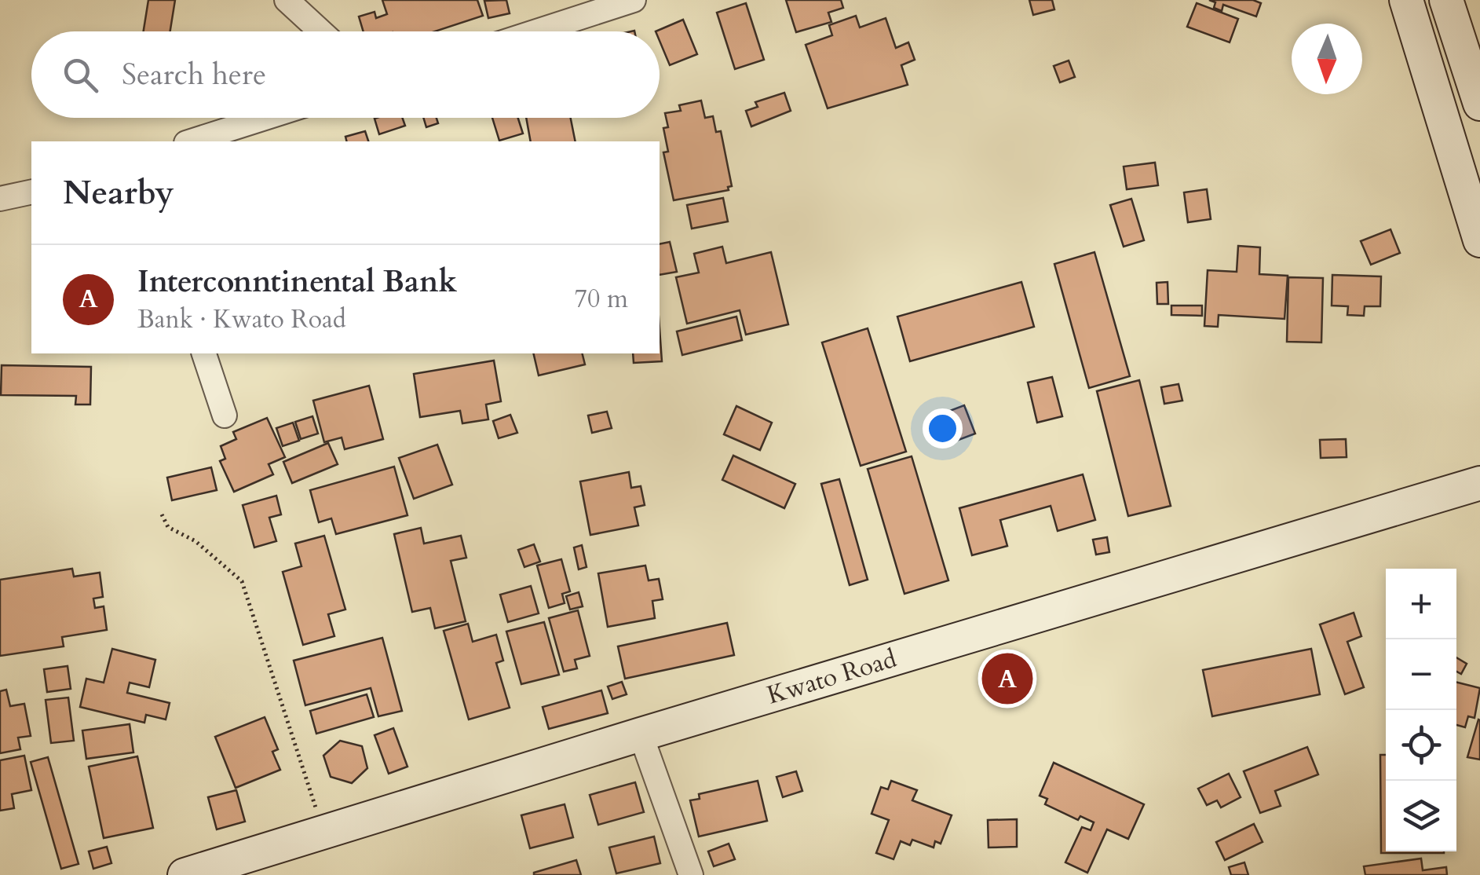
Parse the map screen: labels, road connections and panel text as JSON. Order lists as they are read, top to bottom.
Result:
{
  "streets": {
    "street": ["Kwato Road"]
  },
  "north": "bottom",
  "page": {
    "search": "Search here",
    "heading": "Nearby",
    "list": [
      {
        "mark": "A",
        "name": "Interconntinental Bank",
        "note": "Bank · Kwato Road",
        "value": "70 m"
      }
    ],
    "map_buttons": ["+", "−"],
    "pins": "A"
  }
}
